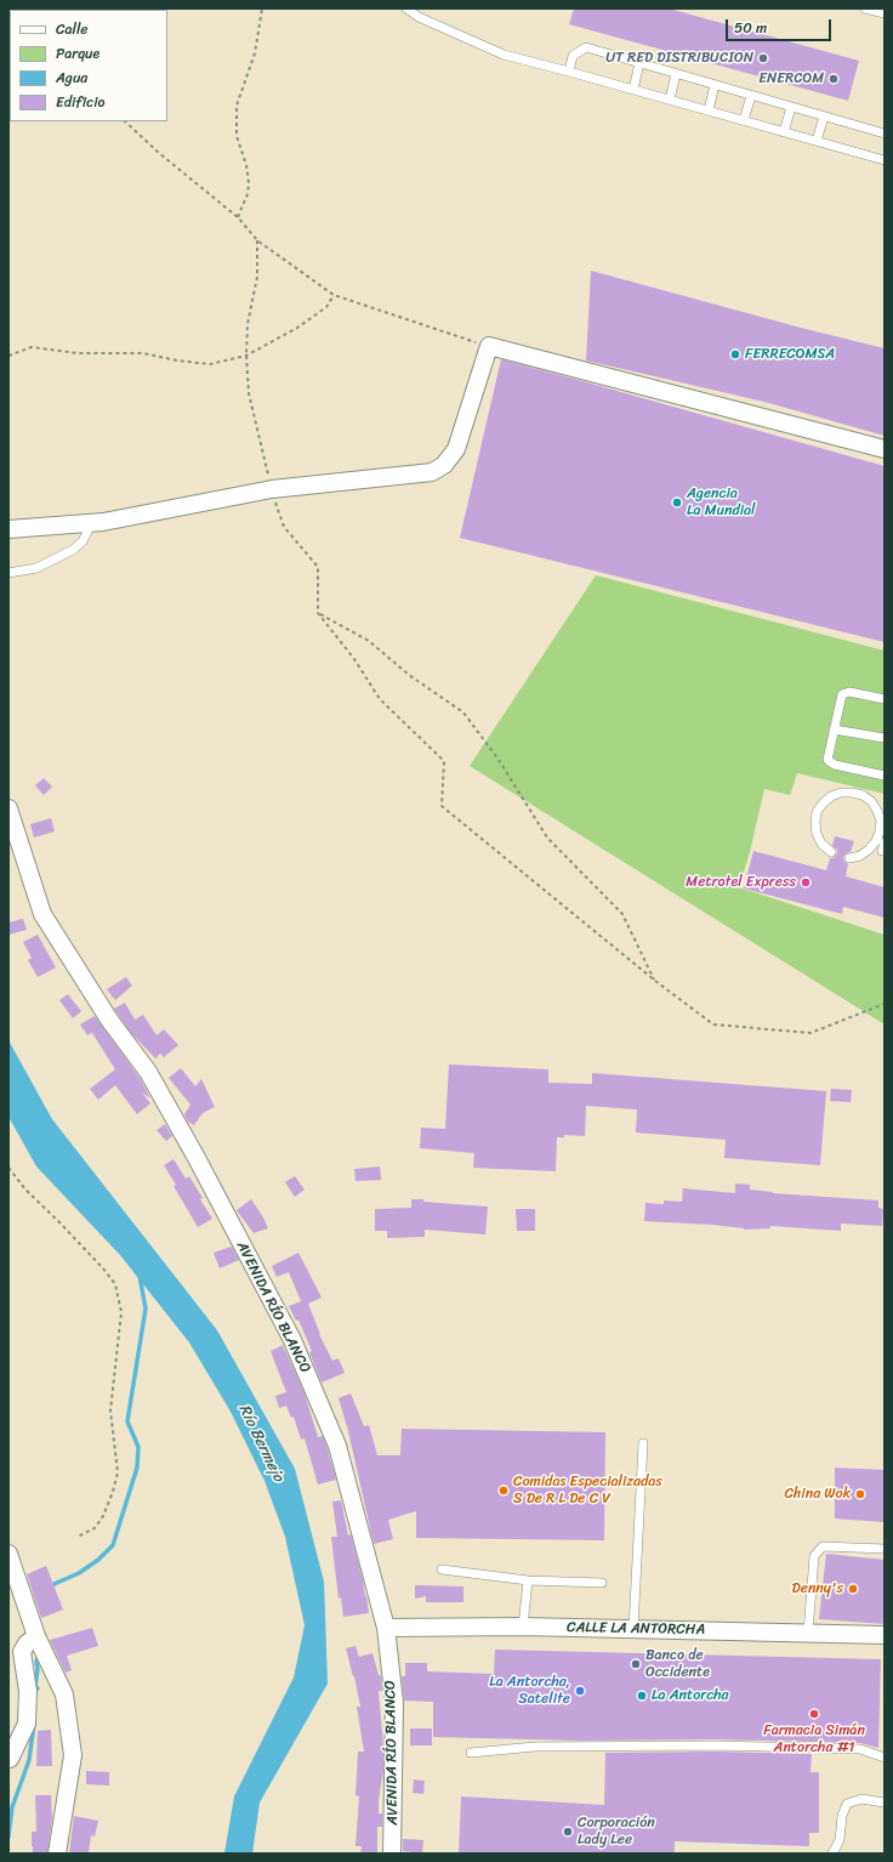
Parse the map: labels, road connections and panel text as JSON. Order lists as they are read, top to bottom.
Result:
{
  "streets": {
    "street": ["AVENIDA RÍO BLANCO", "CALLE LA ANTORCHA"]
  },
  "crossings": [
    ["AVENIDA RÍO BLANCO", "CALLE LA ANTORCHA"]
  ],
  "water": ["Río Bermejo"],
  "places": [
    "UT RED DISTRIBUCION",
    "ENERCOM",
    "FERRECOMSA",
    "Agencia La Mundial",
    "Metrotel Express",
    "Comidas Especializadas S De R L De C V",
    "China Wok",
    "Denny's",
    "Banco de Occidente",
    "La Antorcha, Satelite",
    "La Antorcha",
    "Farmacia Simán Antorcha #1",
    "Corporación Lady Lee"
  ],
  "legend": [
    "Calle",
    "Parque",
    "Agua",
    "Edificio"
  ],
  "scale_bar": "50 m"
}
